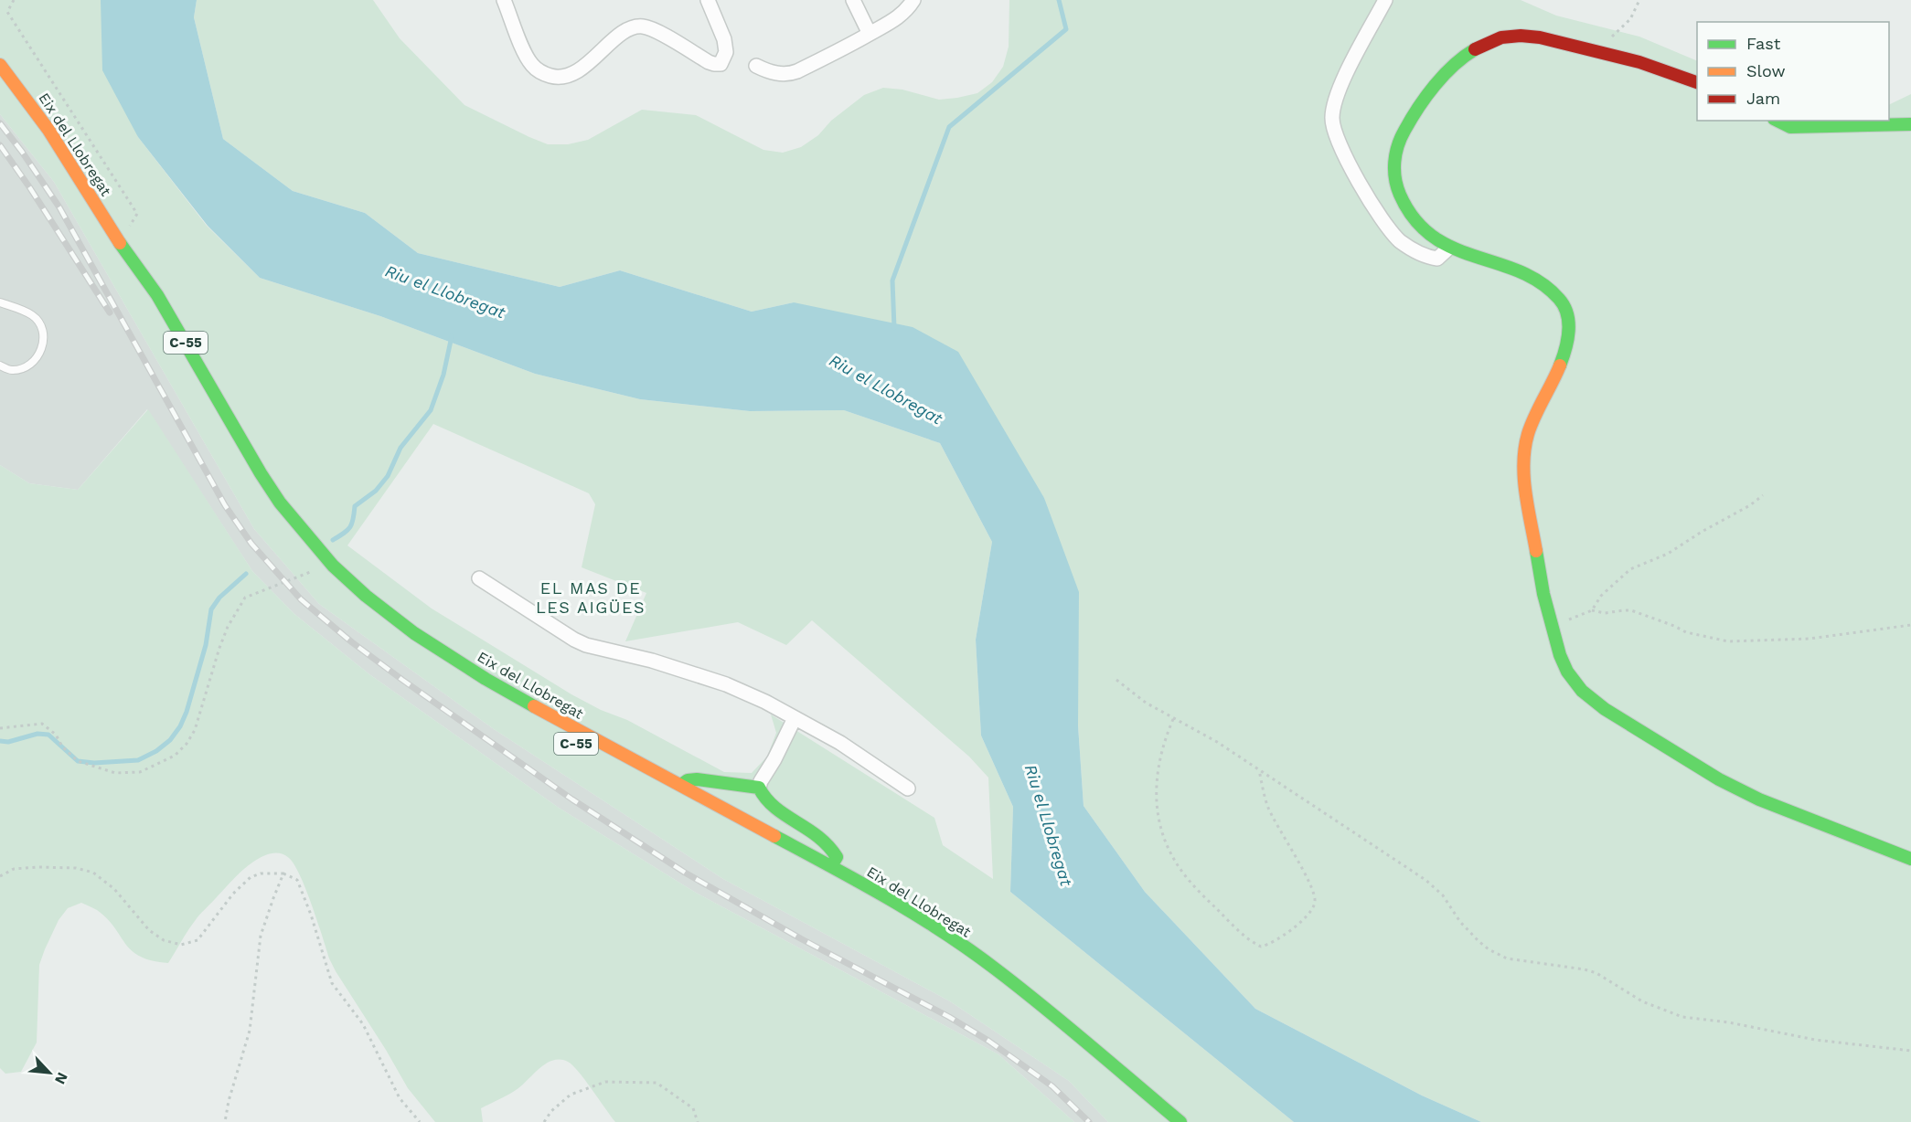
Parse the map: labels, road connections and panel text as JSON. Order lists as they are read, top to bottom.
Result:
{
  "streets": {
    "main road": ["Eix del Llobregat", "C-55"]
  },
  "districts": ["EL MAS DE LES AIGÜES"],
  "water": ["Riu el Llobregat"],
  "legend": ["Fast", "Slow", "Jam"],
  "north": "bottom right"
}
